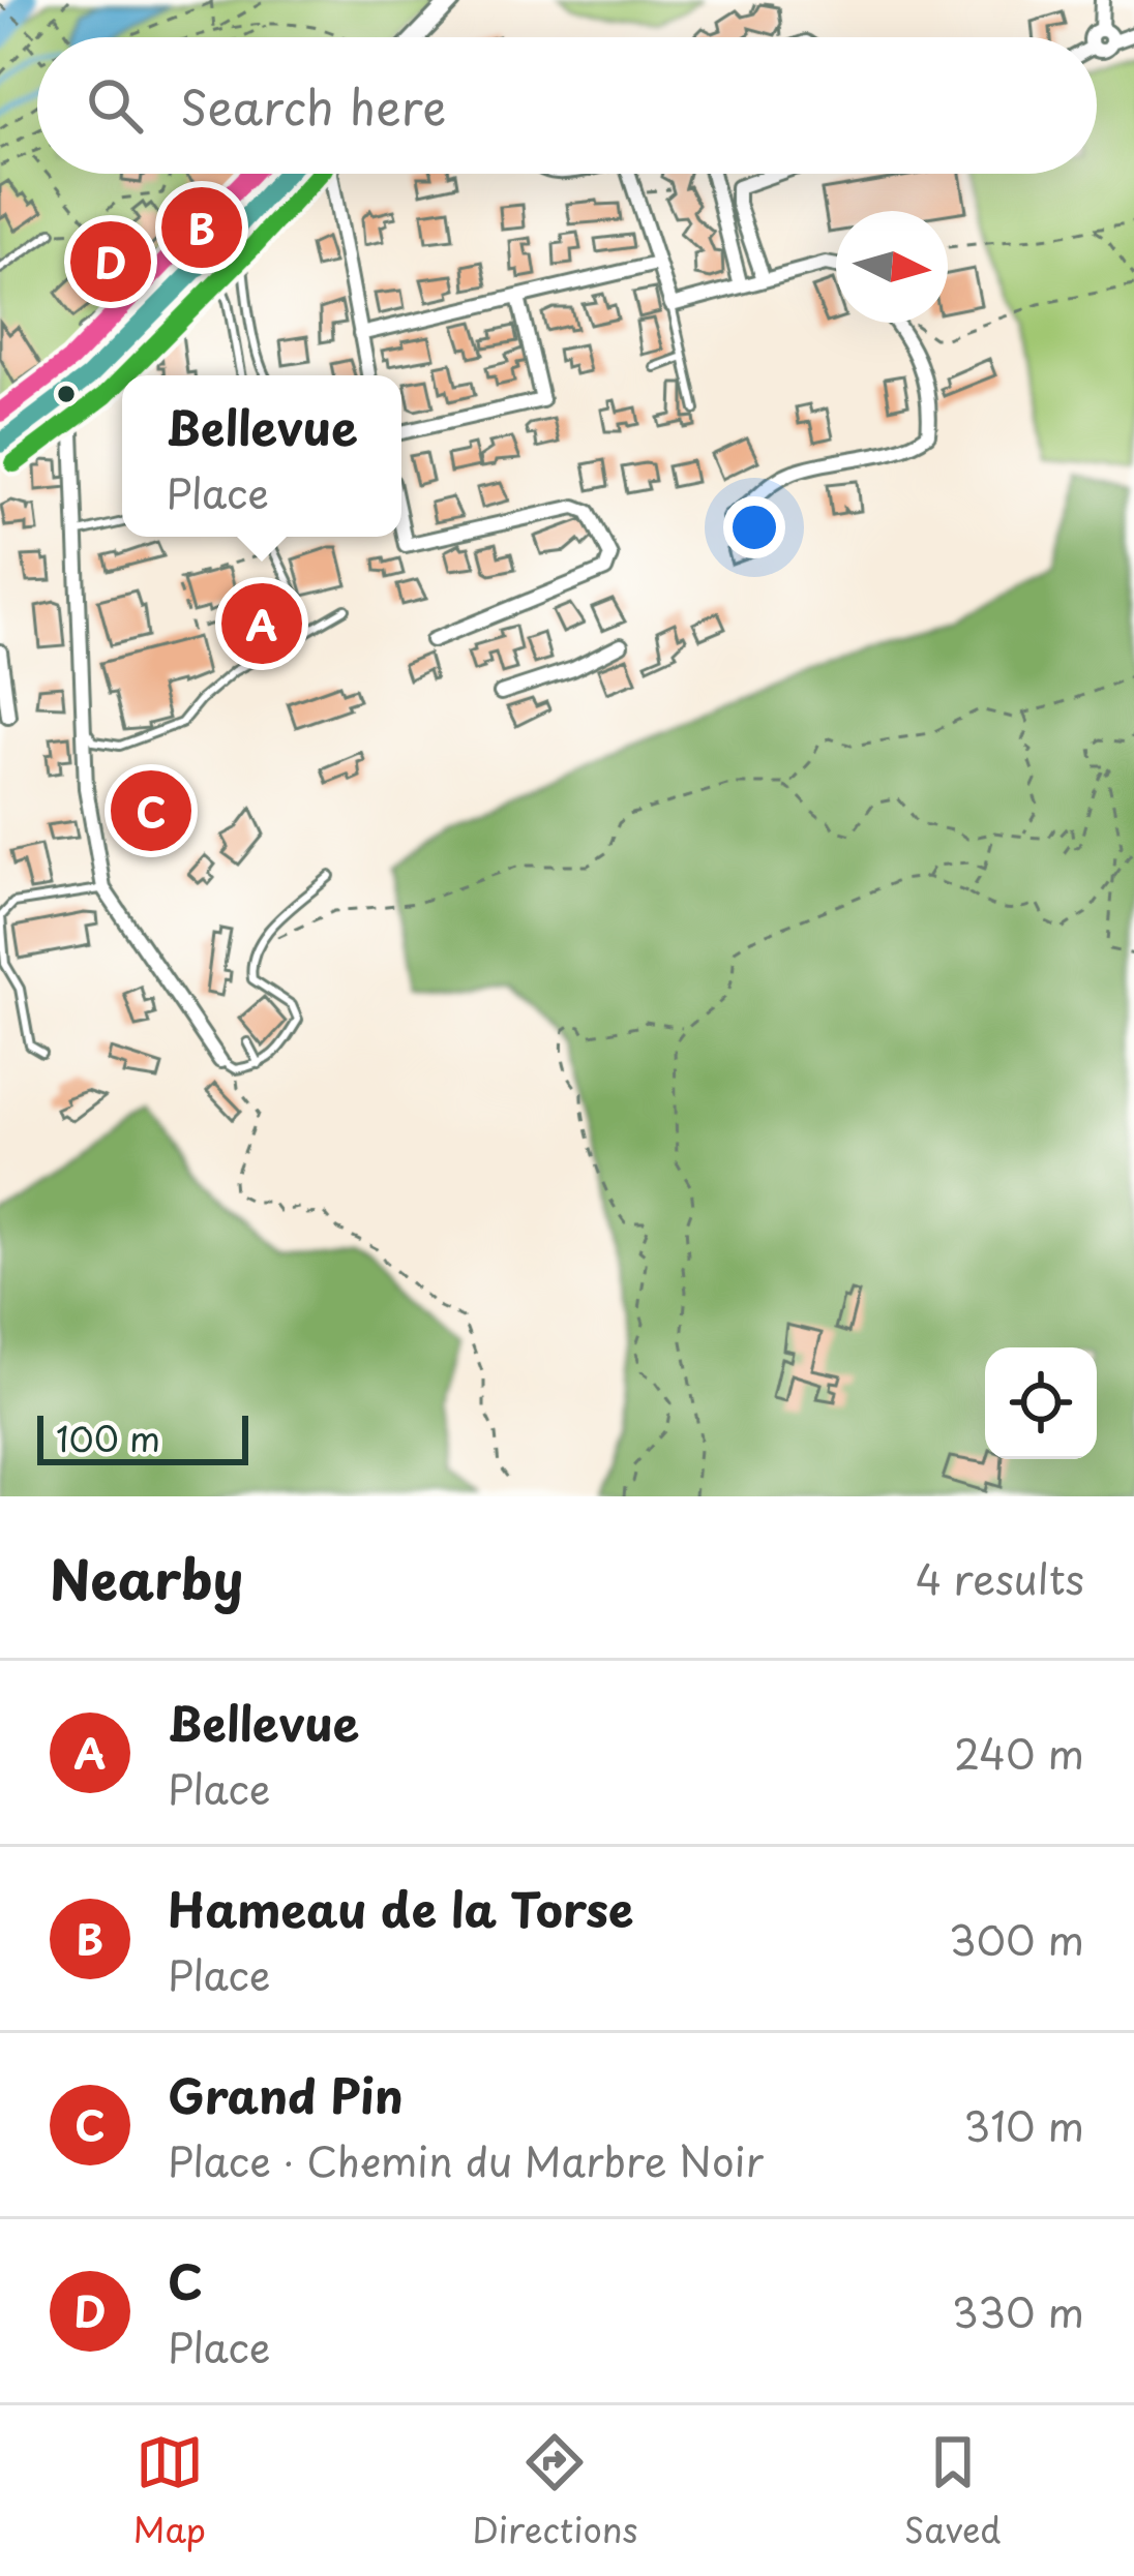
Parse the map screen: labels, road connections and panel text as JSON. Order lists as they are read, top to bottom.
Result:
{
  "scale_bar": "100 m",
  "north": "right",
  "page": {
    "search": "Search here",
    "pins": [
      "B",
      "D",
      "A",
      "C"
    ],
    "popup": ["Bellevue", "Place"],
    "scale": "100 m",
    "heading": ["Nearby", "4 results"],
    "list": [
      {
        "mark": "A",
        "name": "Bellevue",
        "note": "Place",
        "value": "240 m"
      },
      {
        "mark": "B",
        "name": "Hameau de la Torse",
        "note": "Place",
        "value": "300 m"
      },
      {
        "mark": "C",
        "name": "Grand Pin",
        "note": "Place · Chemin du Marbre Noir",
        "value": "310 m"
      },
      {
        "mark": "D",
        "name": "C",
        "note": "Place",
        "value": "330 m"
      }
    ],
    "nav": ["Map", "Directions", "Saved"]
  }
}
